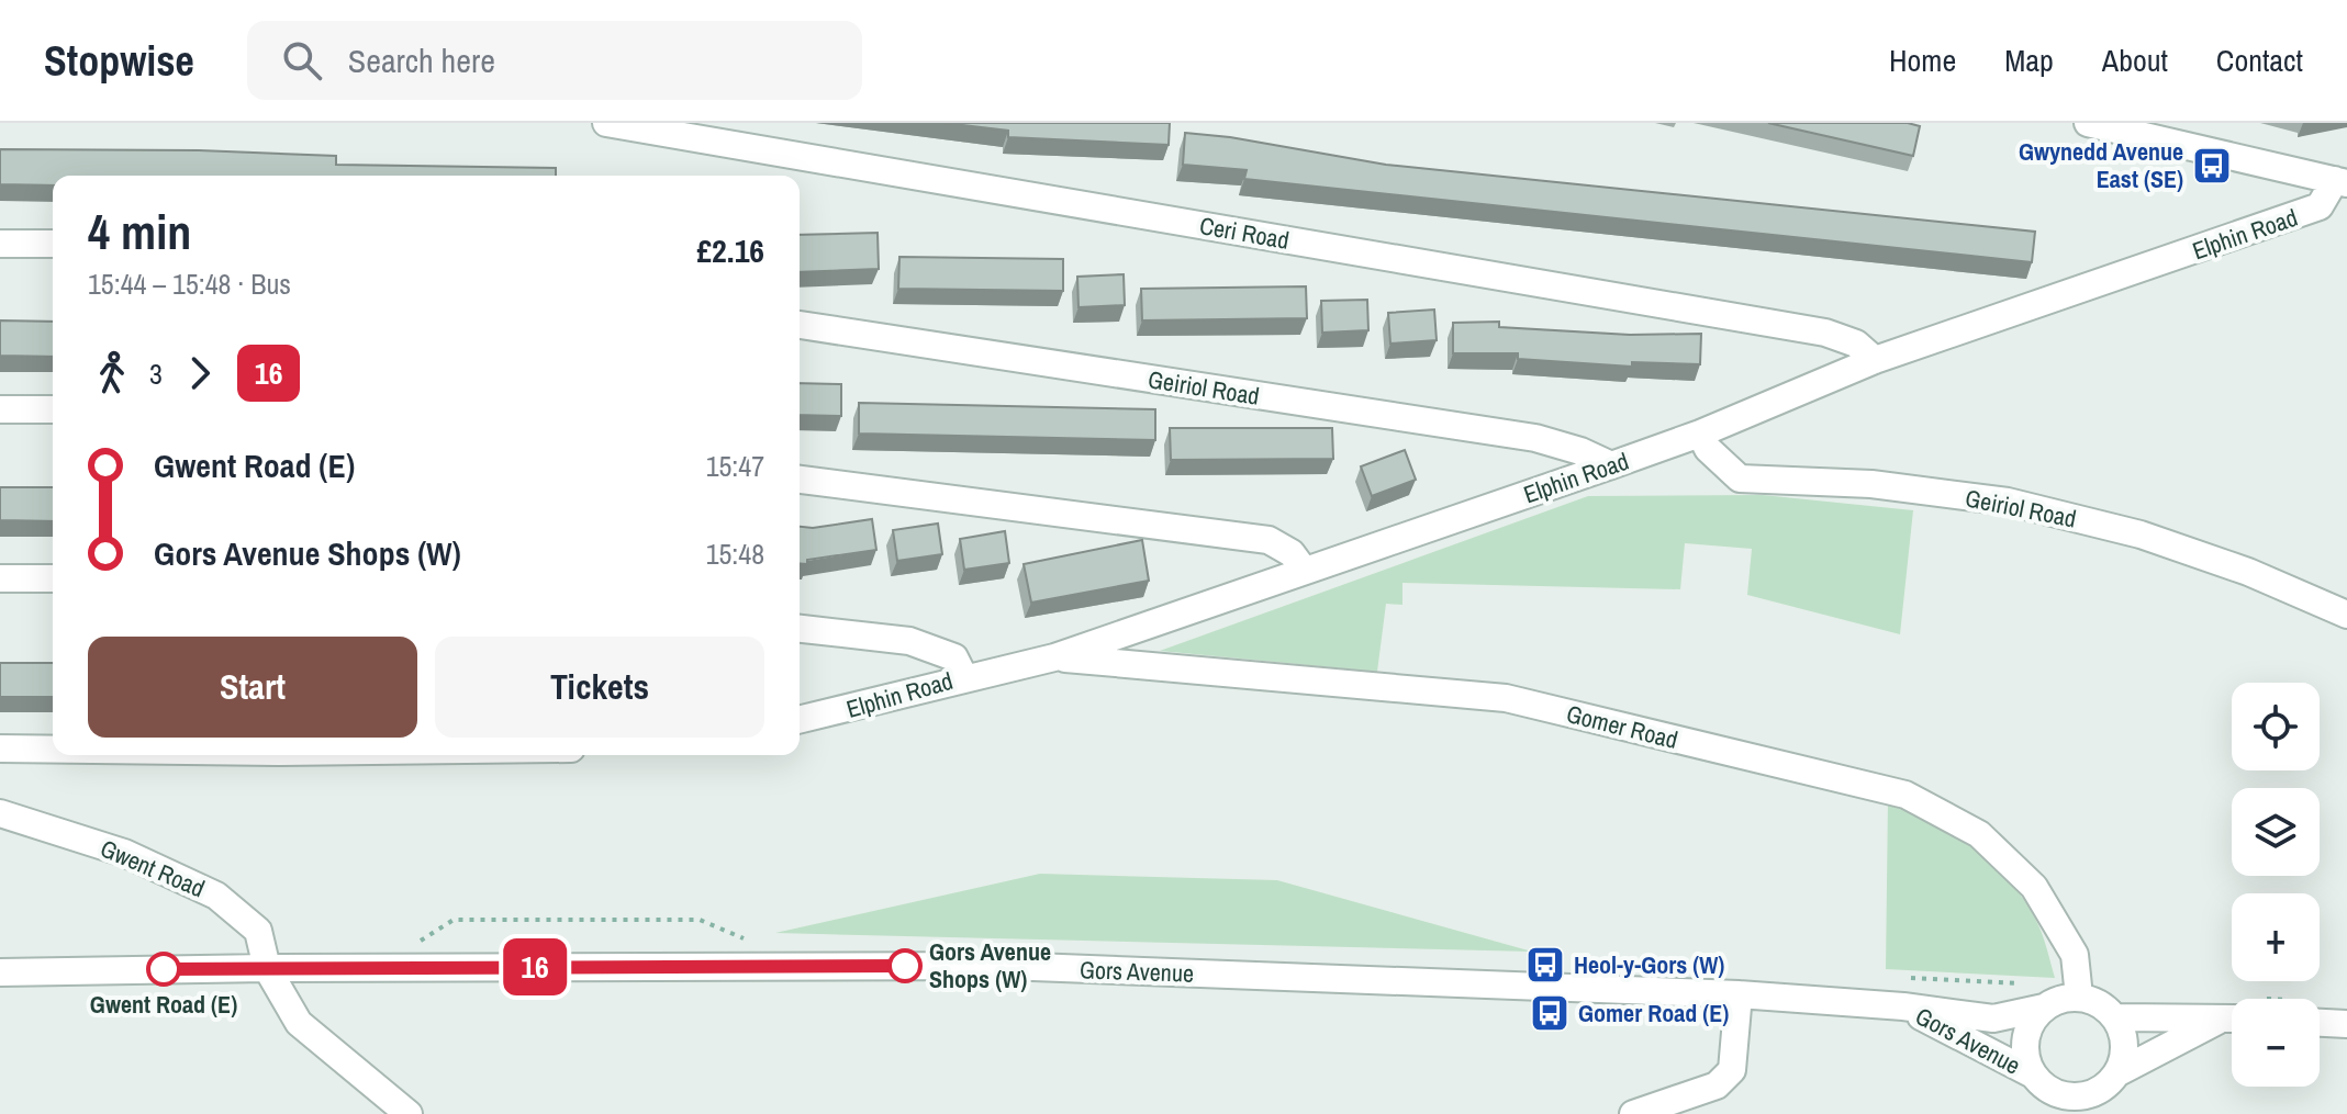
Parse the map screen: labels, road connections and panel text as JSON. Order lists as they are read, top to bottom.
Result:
{
  "streets": {
    "street": [
      "Ceri Road",
      "Elphin Road",
      "Geiriol Road",
      "Gomer Road",
      "Gwent Road",
      "Gors Avenue"
    ]
  },
  "crossings": [
    ["Ceri Road", "Elphin Road"],
    ["Elphin Road", "Geiriol Road"],
    ["Elphin Road", "Gomer Road"],
    ["Gomer Road", "Gors Avenue"],
    ["Gwent Road", "Gors Avenue"]
  ],
  "places": {
    "bus stop": ["Gwynedd Avenue East (SE)", "Heol-y-Gors (W)", "Gomer Road (E)"],
    "other": ["Gors Avenue Shops (W)", "Gwent Road (E)"]
  },
  "lines": ["bus line 16"],
  "page": {
    "header": "Stopwise",
    "search": "Search here",
    "nav": [
      "Home",
      "Map",
      "About",
      "Contact"
    ],
    "on_map": "16",
    "heading": ["4 min", "15:44 – 15:48 · Bus", "£2.16"],
    "legs": ["3", "16"],
    "list": [
      {
        "name": "Gwent Road (E)",
        "value": "15:47"
      },
      {
        "name": "Gors Avenue Shops (W)",
        "value": "15:48"
      }
    ],
    "buttons": ["Start", "Tickets"],
    "map_buttons": ["+", "−"]
  }
}
